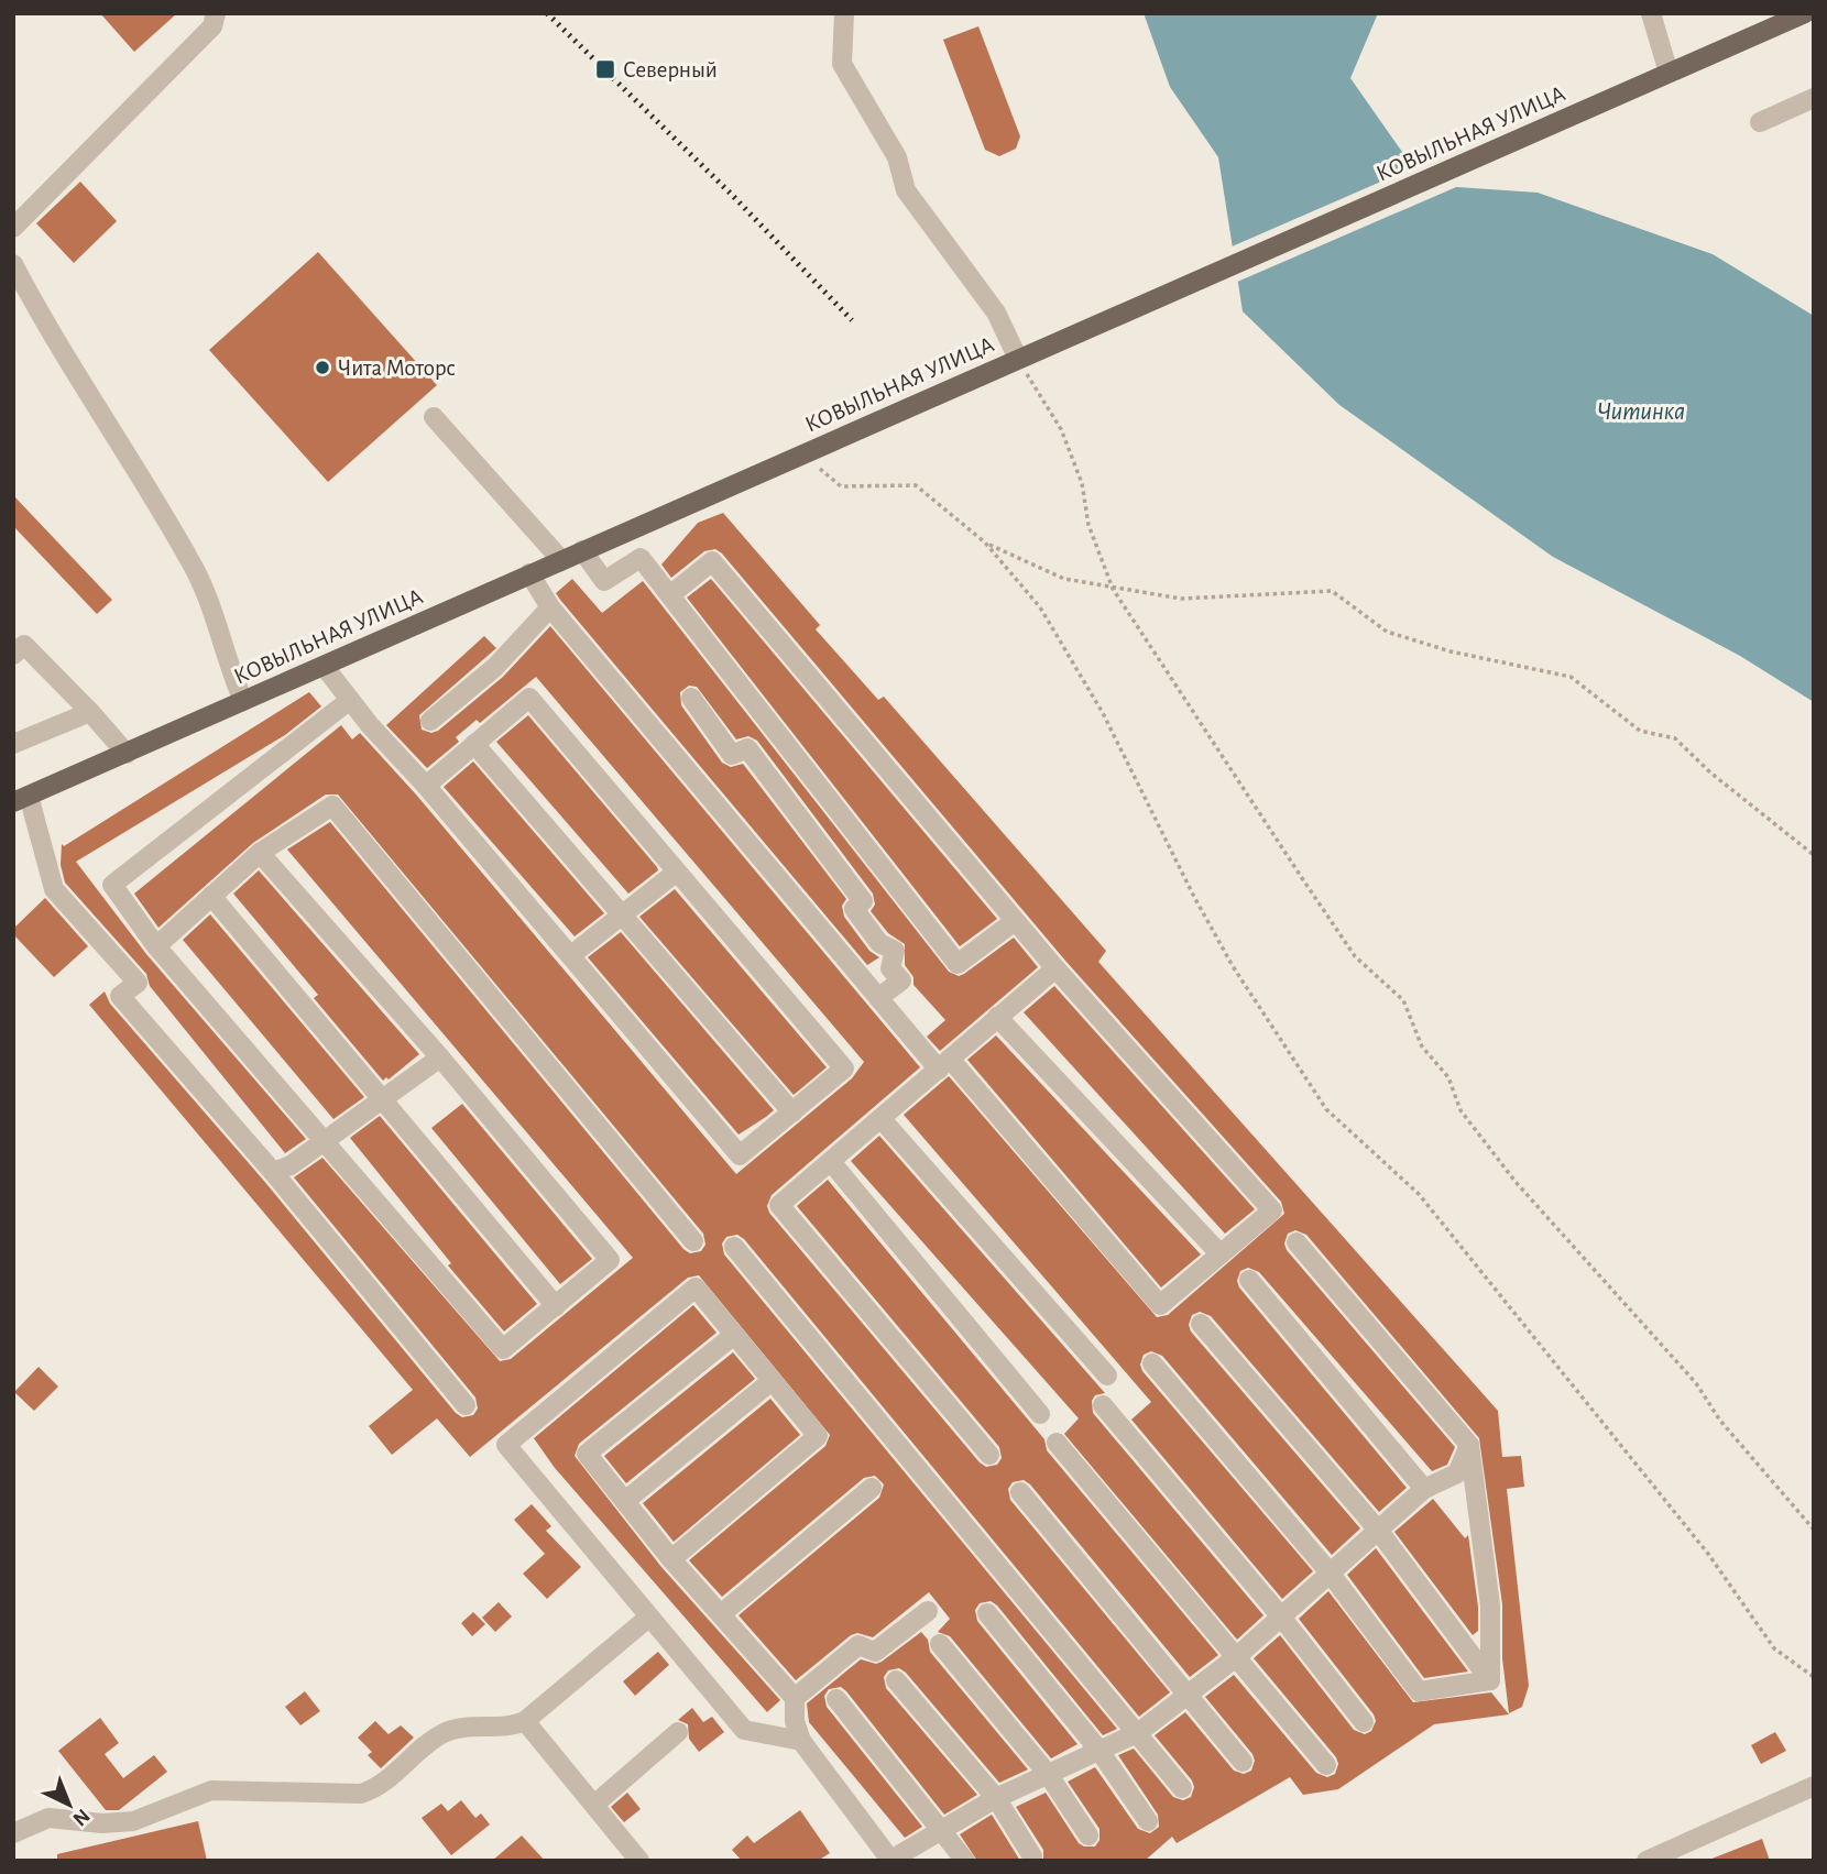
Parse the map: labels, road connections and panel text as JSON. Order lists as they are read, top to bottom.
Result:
{
  "streets": {
    "main road": ["КОВЫЛЬНАЯ УЛИЦА"]
  },
  "water": ["Читинка"],
  "places": {
    "transit": ["Северный"],
    "other": ["Чита Моторс"]
  },
  "north": "bottom right"
}
